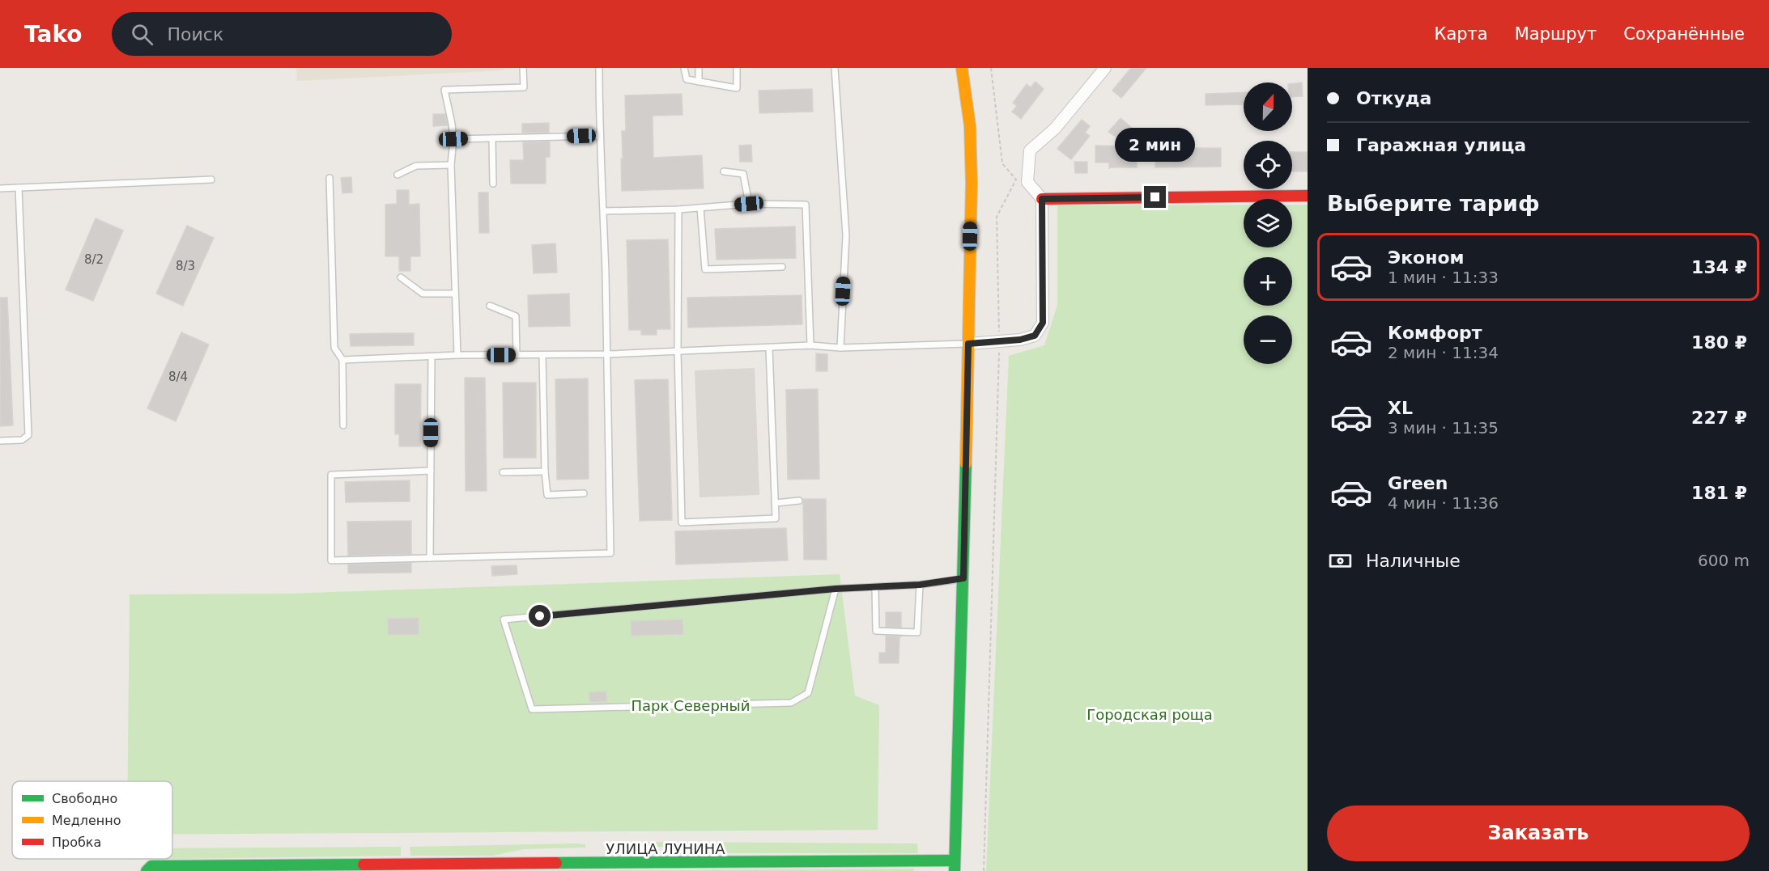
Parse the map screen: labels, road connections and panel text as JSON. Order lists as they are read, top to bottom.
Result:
{
  "streets": {
    "street": ["УЛИЦА ЛУНИНА"]
  },
  "parks": ["Парк Северный", "Городская роща"],
  "house_numbers": ["8/2", "8/3", "8/4"],
  "legend": ["Свободно", "Медленно", "Пробка"],
  "north": "top",
  "page": {
    "header": "Tako",
    "search": "Поиск",
    "nav": ["Карта", "Маршрут", "Сохранённые"],
    "banner": ["Откуда", "Гаражная улица"],
    "map_buttons": ["+", "−"],
    "bubble": "2 мин",
    "heading": "Выберите тариф",
    "list": [
      {
        "name": "Эконом",
        "note": "1 мин · 11:33",
        "value": "134 ₽"
      },
      {
        "name": "Комфорт",
        "note": "2 мин · 11:34",
        "value": "180 ₽"
      },
      {
        "name": "XL",
        "note": "3 мин · 11:35",
        "value": "227 ₽"
      },
      {
        "name": "Green",
        "note": "4 мин · 11:36",
        "value": "181 ₽"
      }
    ],
    "pay": ["Наличные", "600 m"],
    "buttons": "Заказать"
  }
}
